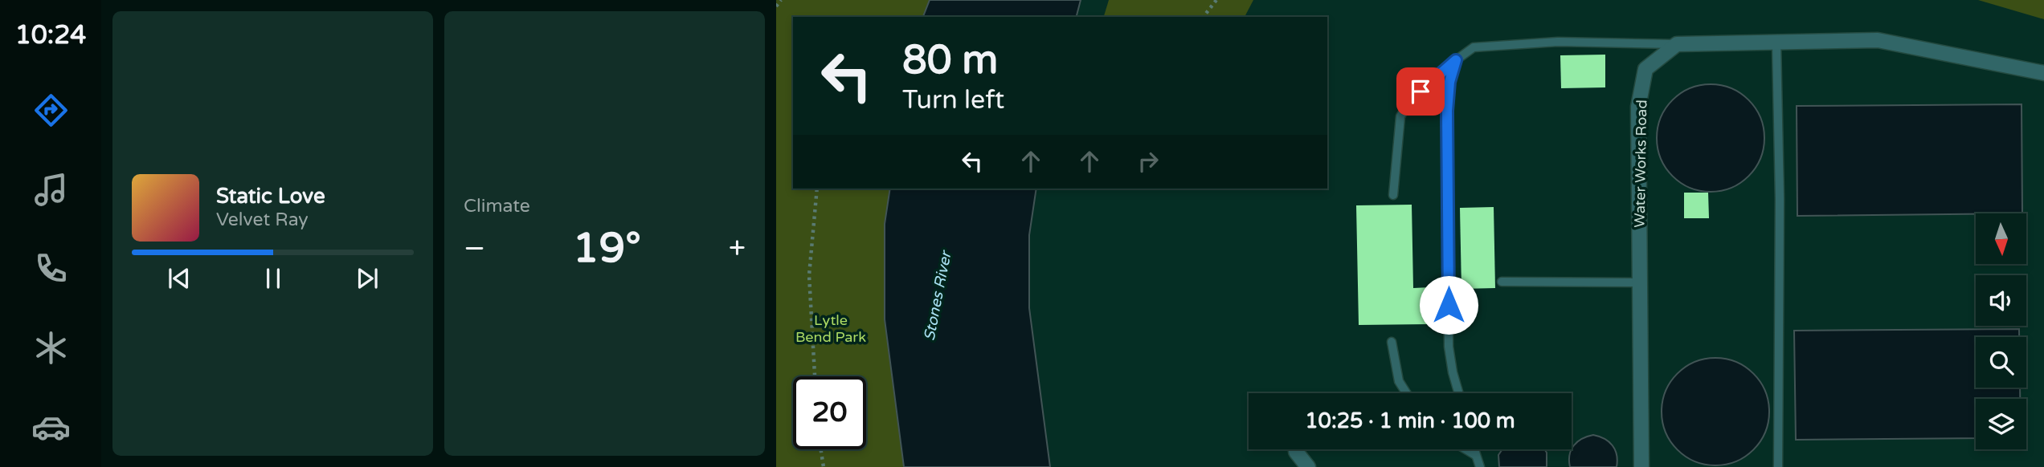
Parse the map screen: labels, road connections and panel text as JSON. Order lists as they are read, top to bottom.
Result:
{
  "streets": {
    "street": ["Water Works Road"]
  },
  "water": ["Stones River"],
  "parks": ["Lytle Bend Park"],
  "north": "bottom",
  "page": {
    "tabs": "10:24",
    "tile": "Climate",
    "turn": ["80 m", "Turn left"],
    "song": ["Static Love", "Velvet Ray"],
    "heat": ["−", "19°", "+"],
    "limit": "20",
    "trip": "10:25 · 1 min · 100 m"
  }
}
